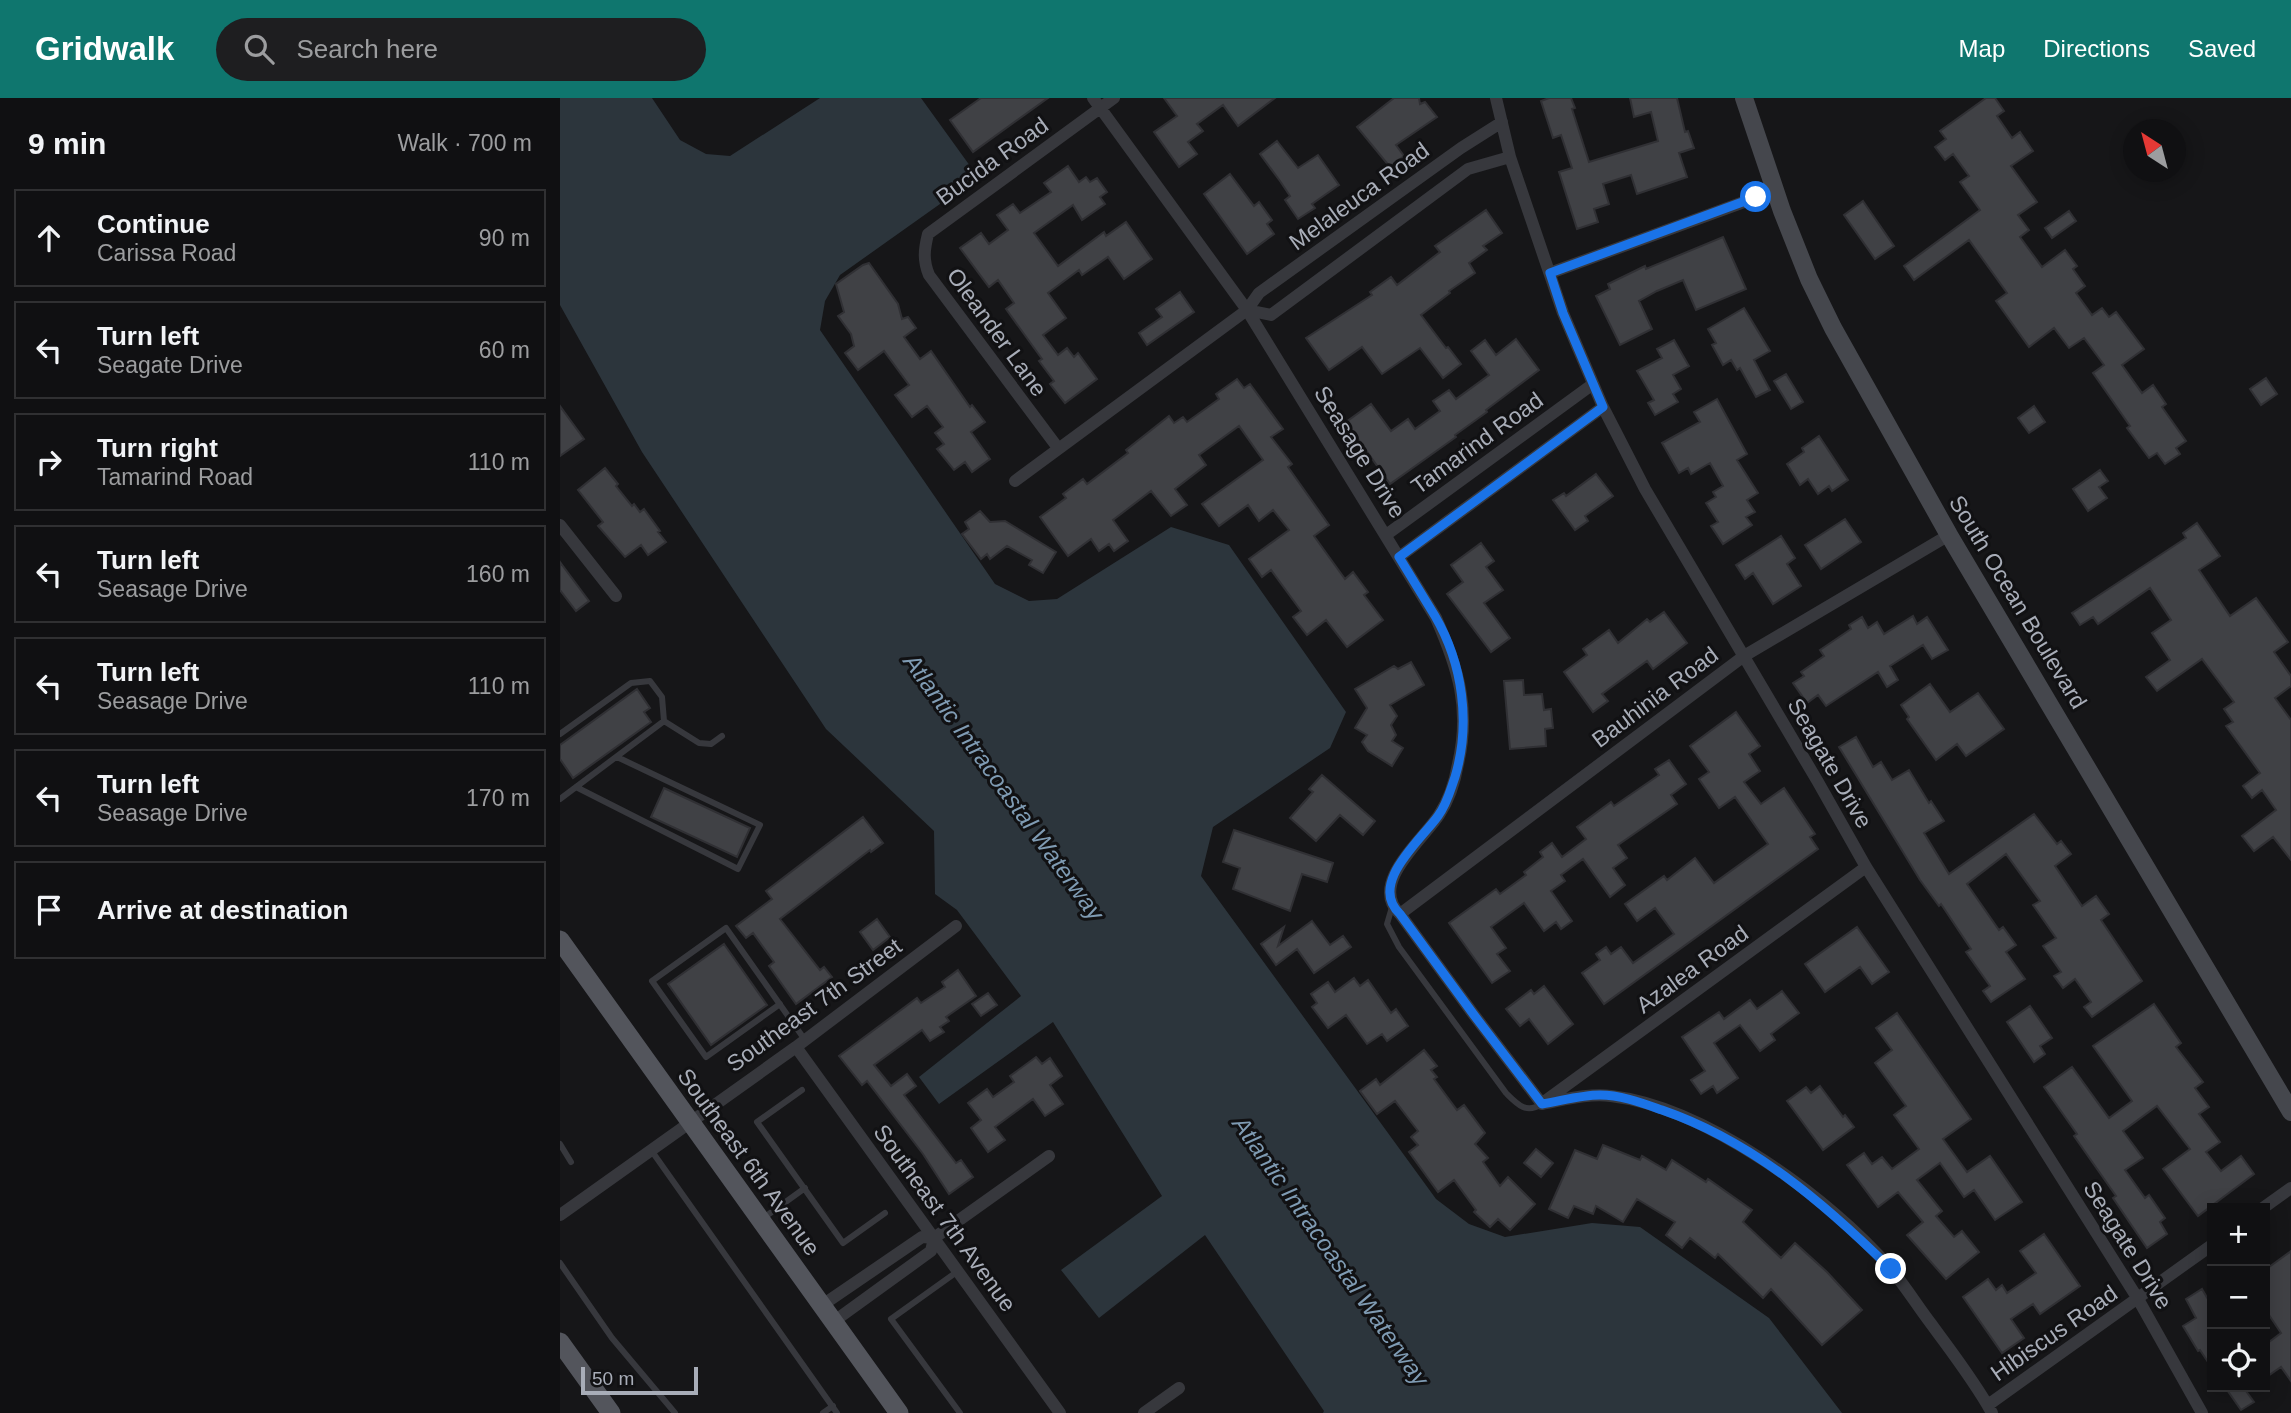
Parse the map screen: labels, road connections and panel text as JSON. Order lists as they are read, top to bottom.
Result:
{
  "streets": {
    "main road": ["South Ocean Boulevard", "Southeast 6th Avenue"],
    "street": [
      "Bucida Road",
      "Melaleuca Road",
      "Oleander Lane",
      "Tamarind Road",
      "Seasage Drive",
      "Bauhinia Road",
      "Seagate Drive",
      "Azalea Road",
      "Southeast 7th Street",
      "Southeast 7th Avenue",
      "Hibiscus Road"
    ]
  },
  "crossings": [
    ["Bucida Road", "Oleander Lane"],
    ["Bucida Road", "Seasage Drive"],
    ["Melaleuca Road", "Oleander Lane"],
    ["Melaleuca Road", "Seasage Drive"],
    ["Melaleuca Road", "Seagate Drive"],
    ["Tamarind Road", "Seasage Drive"],
    ["Tamarind Road", "Seagate Drive"],
    ["Seasage Drive", "Bauhinia Road"],
    ["South Ocean Boulevard", "Bauhinia Road"],
    ["Bauhinia Road", "Seagate Drive"],
    ["Seagate Drive", "Azalea Road"],
    ["Seagate Drive", "Hibiscus Road"],
    ["Southeast 7th Street", "Southeast 6th Avenue"],
    ["Southeast 7th Street", "Southeast 7th Avenue"]
  ],
  "water": ["Atlantic Intracoastal Waterway"],
  "scale_bar": "50 m",
  "north": "top left",
  "page": {
    "header": "Gridwalk",
    "search": "Search here",
    "nav": ["Map", "Directions", "Saved"],
    "heading": ["9 min", "Walk · 700 m"],
    "list": [
      ["Continue", "Carissa Road", "90 m"],
      ["Turn left", "Seagate Drive", "60 m"],
      ["Turn right", "Tamarind Road", "110 m"],
      ["Turn left", "Seasage Drive", "160 m"],
      ["Turn left", "Seasage Drive", "110 m"],
      ["Turn left", "Seasage Drive", "170 m"],
      "Arrive at destination"
    ],
    "map_buttons": ["+", "−"],
    "scale": "50 m"
  }
}
